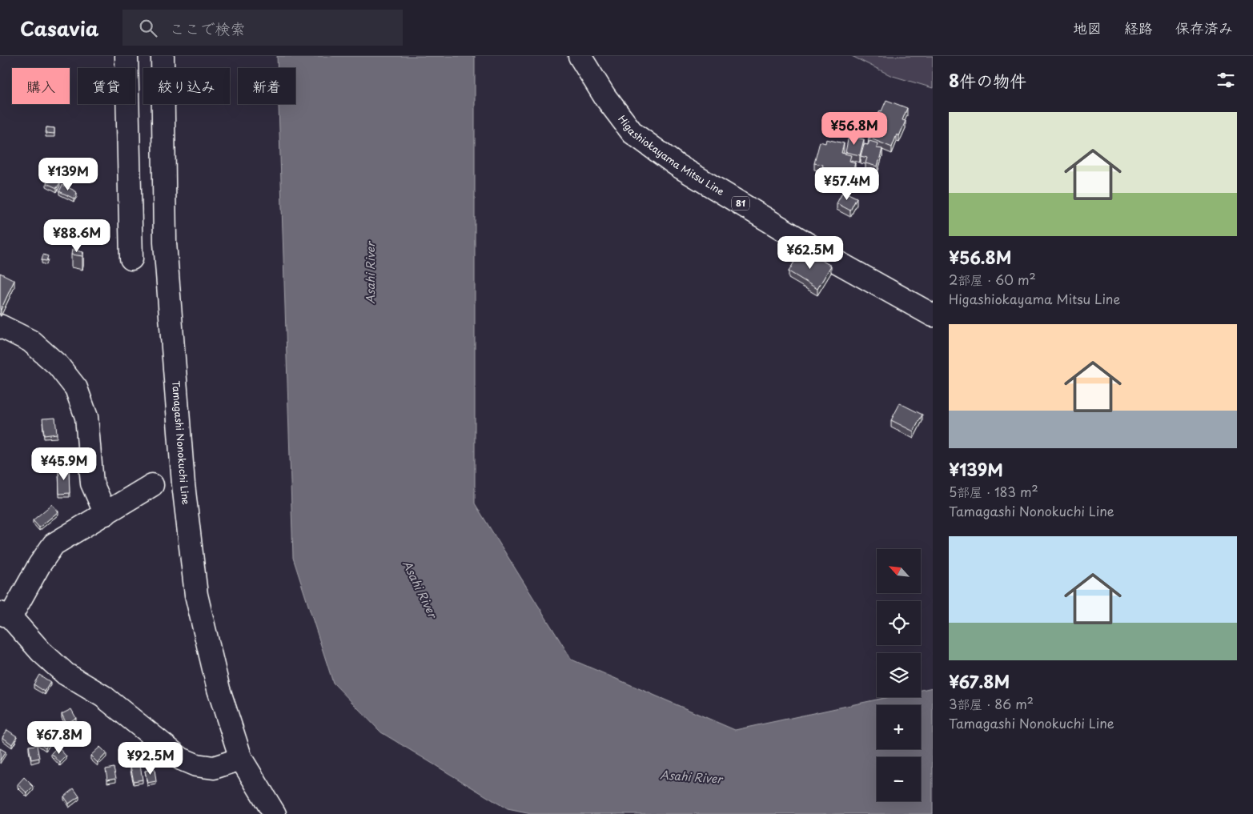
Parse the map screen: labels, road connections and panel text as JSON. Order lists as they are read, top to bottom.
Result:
{
  "streets": {
    "main road": ["Higashiokayama Mitsu Line", "81", "Tamagashi Nonokuchi Line"]
  },
  "water": ["Asahi River"],
  "north": "top left",
  "page": {
    "header": "Casavia",
    "search": "ここで検索",
    "nav": ["地図", "経路", "保存済み"],
    "heading": "8件の物件",
    "chip": [
      "購入",
      "賃貸",
      "絞り込み",
      "新着"
    ],
    "list": [
      {
        "name": "¥56.8M",
        "note": "2部屋 · 60 m² · Higashiokayama Mitsu Line"
      },
      {
        "name": "¥139M",
        "note": "5部屋 · 183 m² · Tamagashi Nonokuchi Line"
      },
      {
        "name": "¥67.8M",
        "note": "3部屋 · 86 m² · Tamagashi Nonokuchi Line"
      }
    ],
    "price": [
      "¥56.8M",
      "¥139M",
      "¥57.4M",
      "¥88.6M",
      "¥62.5M",
      "¥45.9M",
      "¥67.8M",
      "¥92.5M"
    ],
    "map_buttons": ["+", "−"]
  }
}
